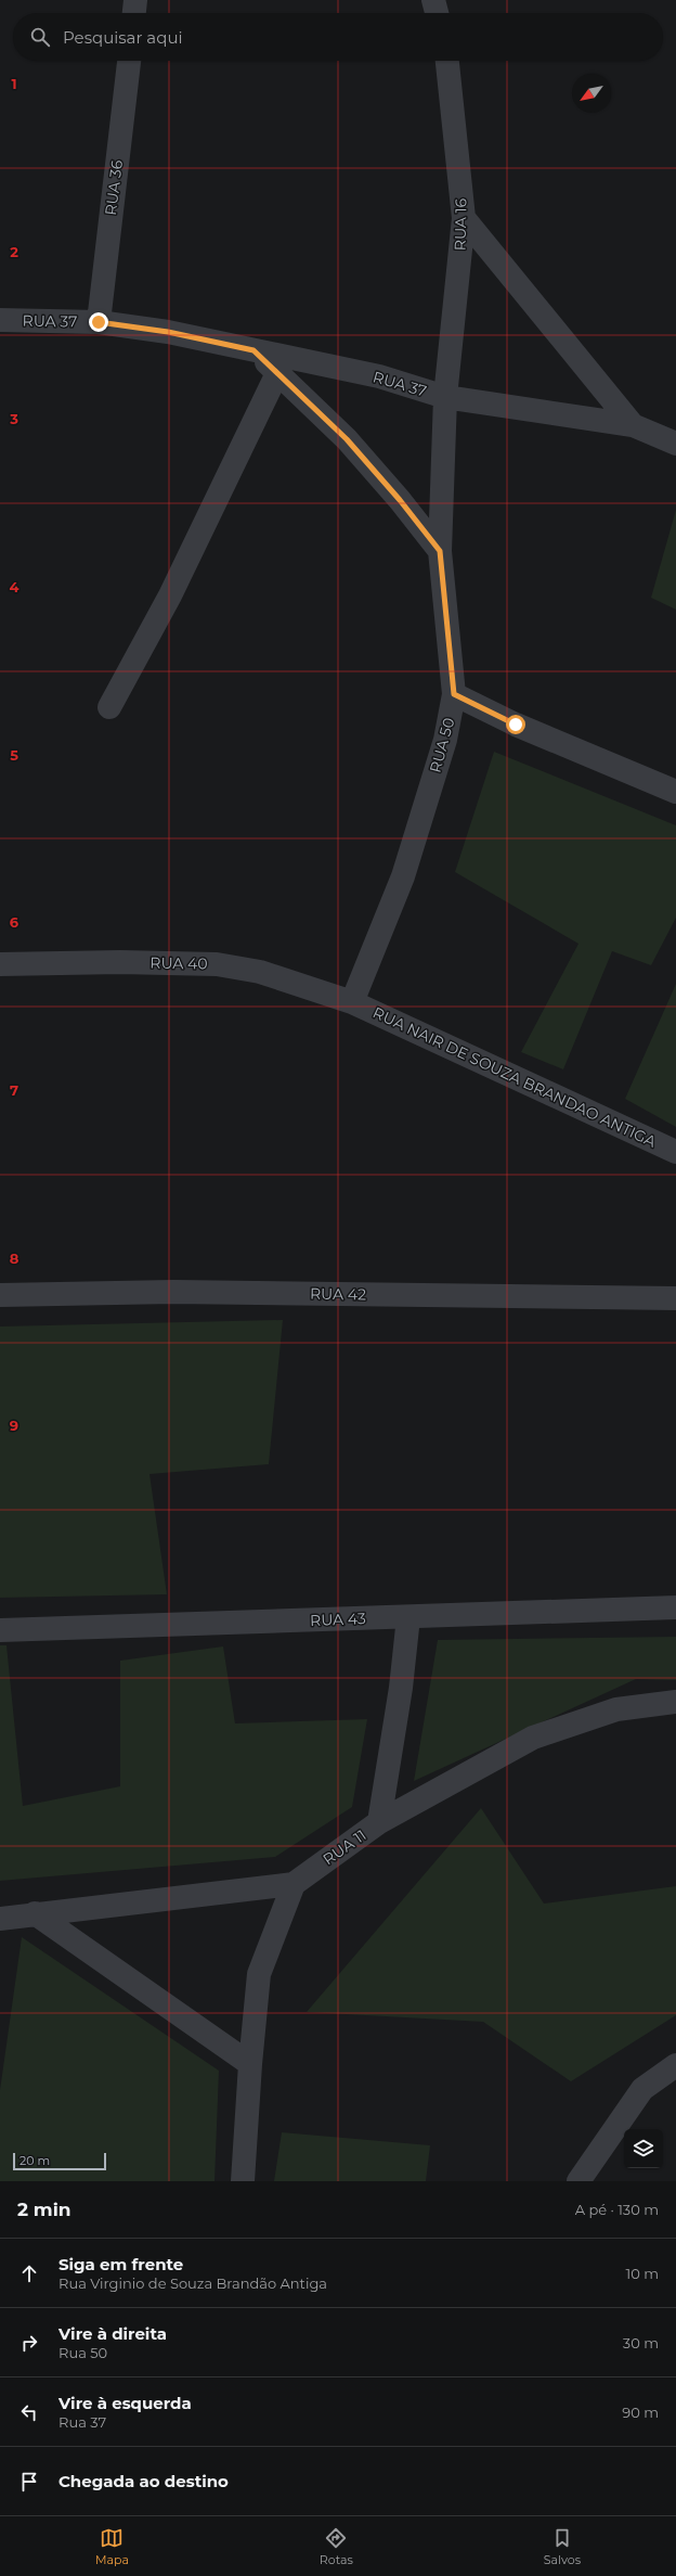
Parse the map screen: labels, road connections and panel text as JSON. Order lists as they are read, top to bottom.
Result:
{
  "streets": {
    "street": [
      "RUA 36",
      "RUA 16",
      "RUA 37",
      "RUA 50",
      "RUA 40",
      "RUA NAIR DE SOUZA BRANDAO ANTIGA",
      "RUA 42",
      "RUA 43",
      "RUA 11"
    ]
  },
  "crossings": [
    ["RUA 36", "RUA 37"],
    ["RUA 16", "RUA 37"],
    ["RUA 16", "RUA 50"],
    ["RUA 37", "RUA 50"],
    ["RUA 50", "RUA 40"],
    ["RUA 50", "RUA NAIR DE SOUZA BRANDAO ANTIGA"],
    ["RUA 40", "RUA NAIR DE SOUZA BRANDAO ANTIGA"]
  ],
  "scale_bar": "20 m",
  "north": "bottom left",
  "page": {
    "search": "Pesquisar aqui",
    "scale": "20 m",
    "heading": ["2 min", "A pé · 130 m"],
    "list": [
      ["Siga em frente", "Rua Virginio de Souza Brandão Antiga", "10 m"],
      ["Vire à direita", "Rua 50", "30 m"],
      ["Vire à esquerda", "Rua 37", "90 m"],
      "Chegada ao destino"
    ],
    "nav": ["Mapa", "Rotas", "Salvos"]
  },
  "grid": {
    "rows": [
      "1",
      "2",
      "3",
      "4",
      "5",
      "6",
      "7",
      "8",
      "9"
    ]
  }
}
